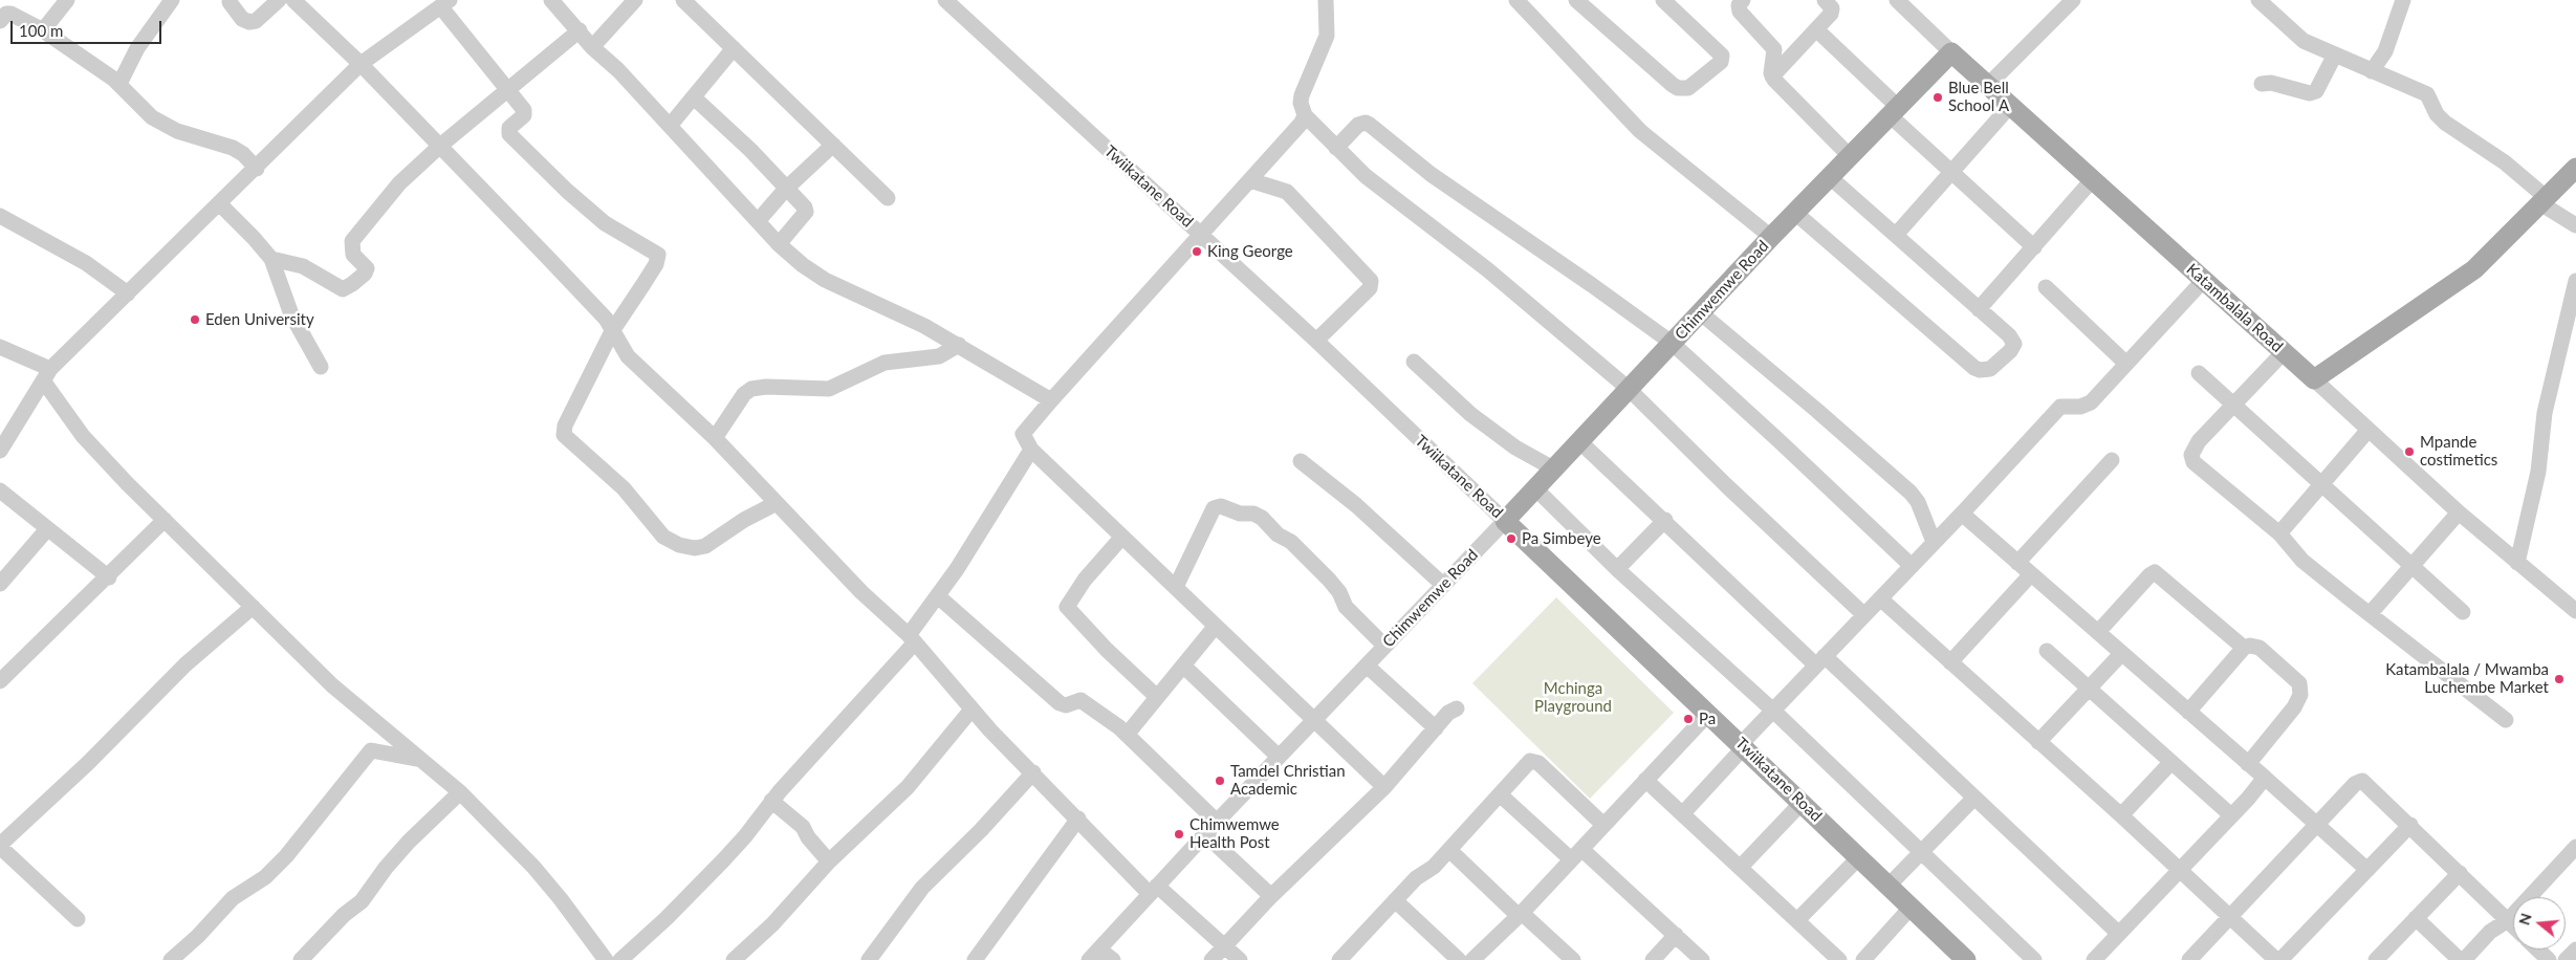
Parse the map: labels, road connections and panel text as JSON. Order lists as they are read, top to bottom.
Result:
{
  "streets": {
    "main road": ["Twiikatane Road", "Chimwemwe Road", "Katambalala Road"]
  },
  "crossings": [
    ["Twiikatane Road", "Chimwemwe Road"],
    ["Chimwemwe Road", "Katambalala Road"]
  ],
  "parks": ["Mchinga Playground"],
  "places": [
    "Blue Bell School A",
    "King George",
    "Eden University",
    "Mpande costimetics",
    "Pa Simbeye",
    "Katambalala / Mwamba Luchembe Market",
    "Pa",
    "Tamdel Christian Academic",
    "Chimwemwe Health Post"
  ],
  "scale_bar": "100 m",
  "north": "left"
}
